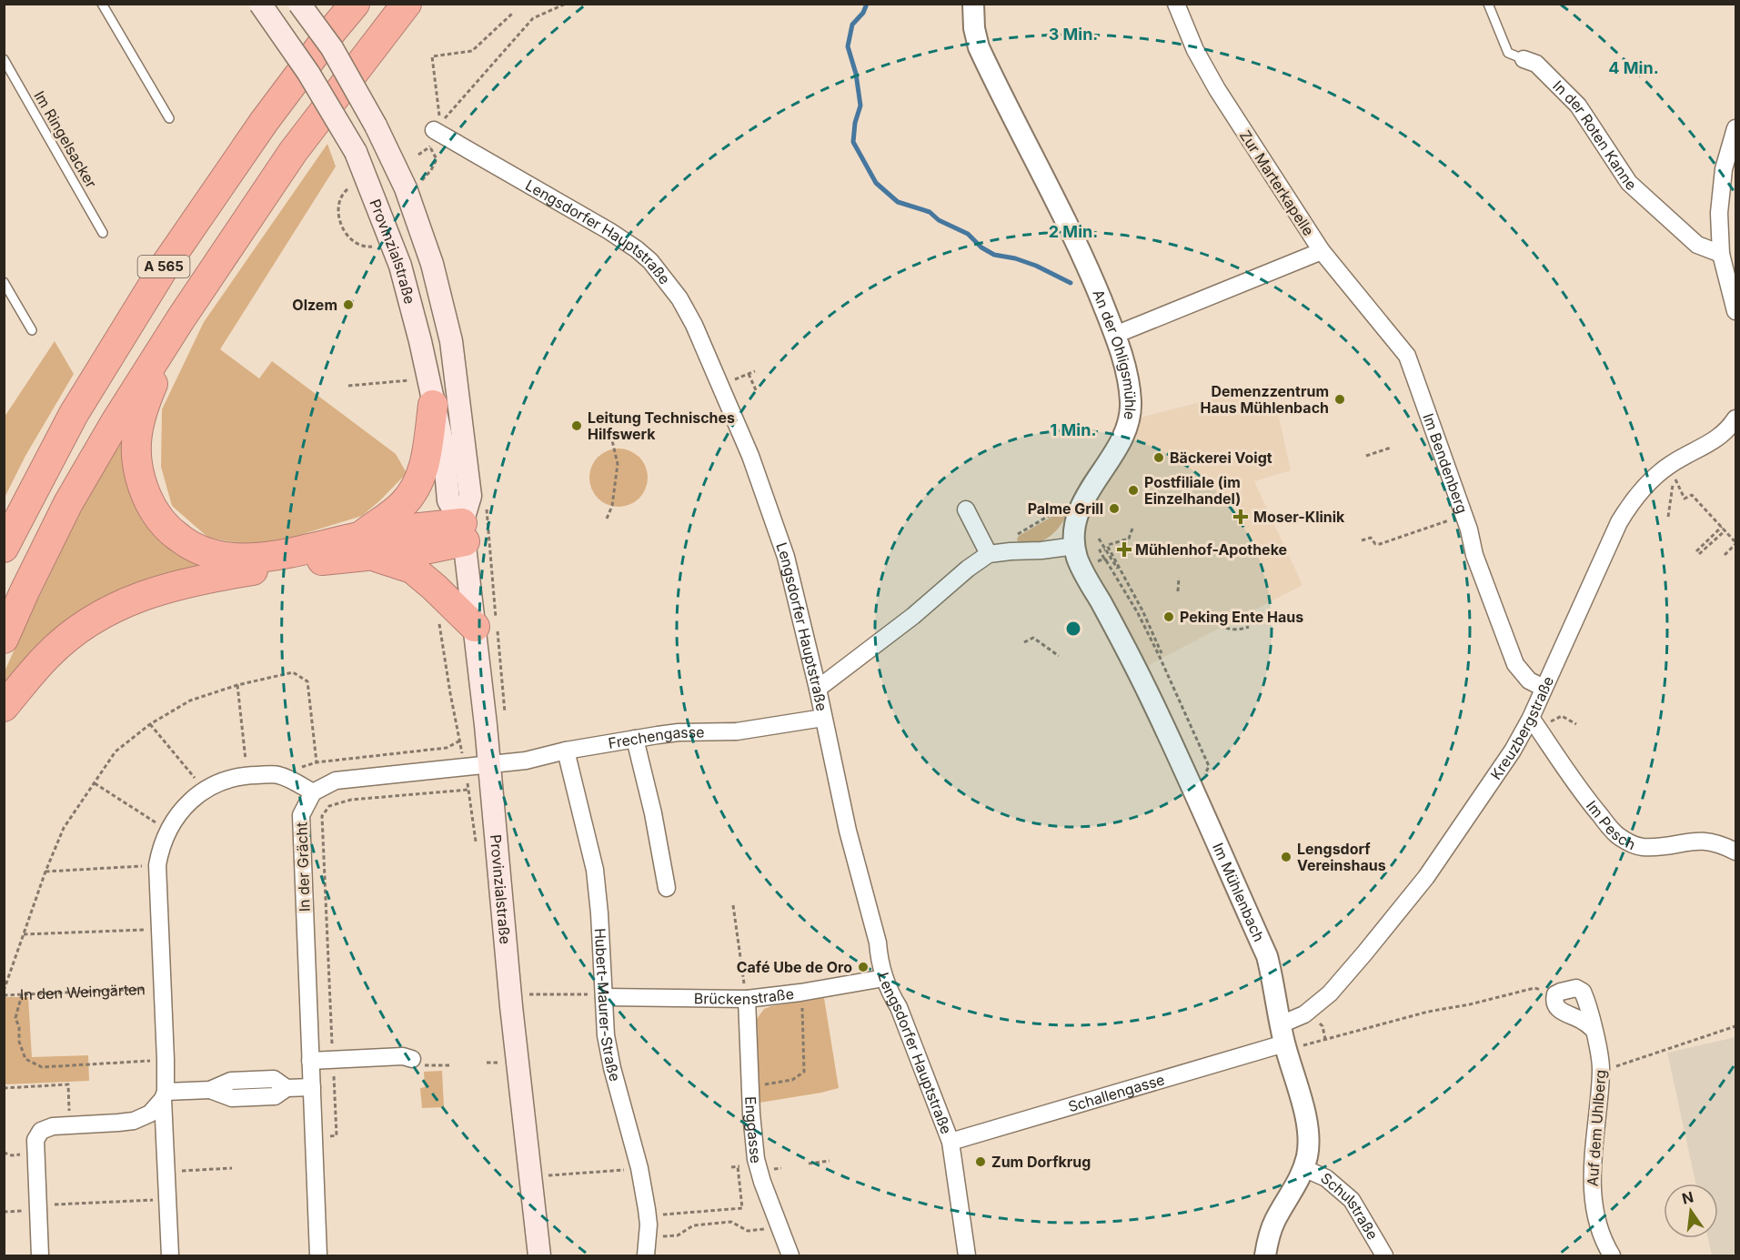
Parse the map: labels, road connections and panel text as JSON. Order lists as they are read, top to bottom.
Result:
{
  "streets": {
    "highway": ["A 565"],
    "main road": ["Provinzialstraße"],
    "street": [
      "In der Roten Kanne",
      "Zur Marterkapelle",
      "Lengsdorfer Hauptstraße",
      "An der Ohligsmühle",
      "Im Bendenberg",
      "Kreuzbergstraße",
      "Frechengasse",
      "Im Pesch",
      "In der Grächt",
      "Im Mühlenbach",
      "In den Weingärten",
      "Brückenstraße",
      "Hubert-Maurer-Straße",
      "Schallengasse",
      "Auf dem Uhlberg",
      "Enggasse",
      "Schulstraße"
    ],
    "lane": ["Im Ringelsacker"]
  },
  "crossings": [
    ["Zur Marterkapelle", "An der Ohligsmühle"],
    ["Zur Marterkapelle", "Im Bendenberg"],
    ["Lengsdorfer Hauptstraße", "Frechengasse"],
    ["Lengsdorfer Hauptstraße", "Brückenstraße"],
    ["Lengsdorfer Hauptstraße", "Schallengasse"],
    ["Provinzialstraße", "Frechengasse"],
    ["An der Ohligsmühle", "Im Mühlenbach"],
    ["Im Bendenberg", "Kreuzbergstraße"],
    ["Kreuzbergstraße", "Im Pesch"],
    ["Kreuzbergstraße", "Im Mühlenbach"],
    ["Kreuzbergstraße", "Schallengasse"],
    ["Frechengasse", "Hubert-Maurer-Straße"],
    ["In der Grächt", "In den Weingärten"],
    ["Im Mühlenbach", "Schallengasse"],
    ["Im Mühlenbach", "Schulstraße"],
    ["Brückenstraße", "Hubert-Maurer-Straße"],
    ["Brückenstraße", "Enggasse"]
  ],
  "places": {
    "other": [
      "Olzem",
      "Demenzzentrum Haus Mühlenbach",
      "Leitung Technisches Hilfswerk",
      "Bäckerei Voigt",
      "Postfiliale (im Einzelhandel)",
      "Palme Grill",
      "Peking Ente Haus",
      "Lengsdorf Vereinshaus",
      "Café Ube de Oro",
      "Zum Dorfkrug"
    ],
    "health": ["Moser-Klinik", "Mühlenhof-Apotheke"]
  },
  "north": "top",
  "rings": [
    "3 Min.",
    "4 Min.",
    "2 Min.",
    "1 Min."
  ]
}
